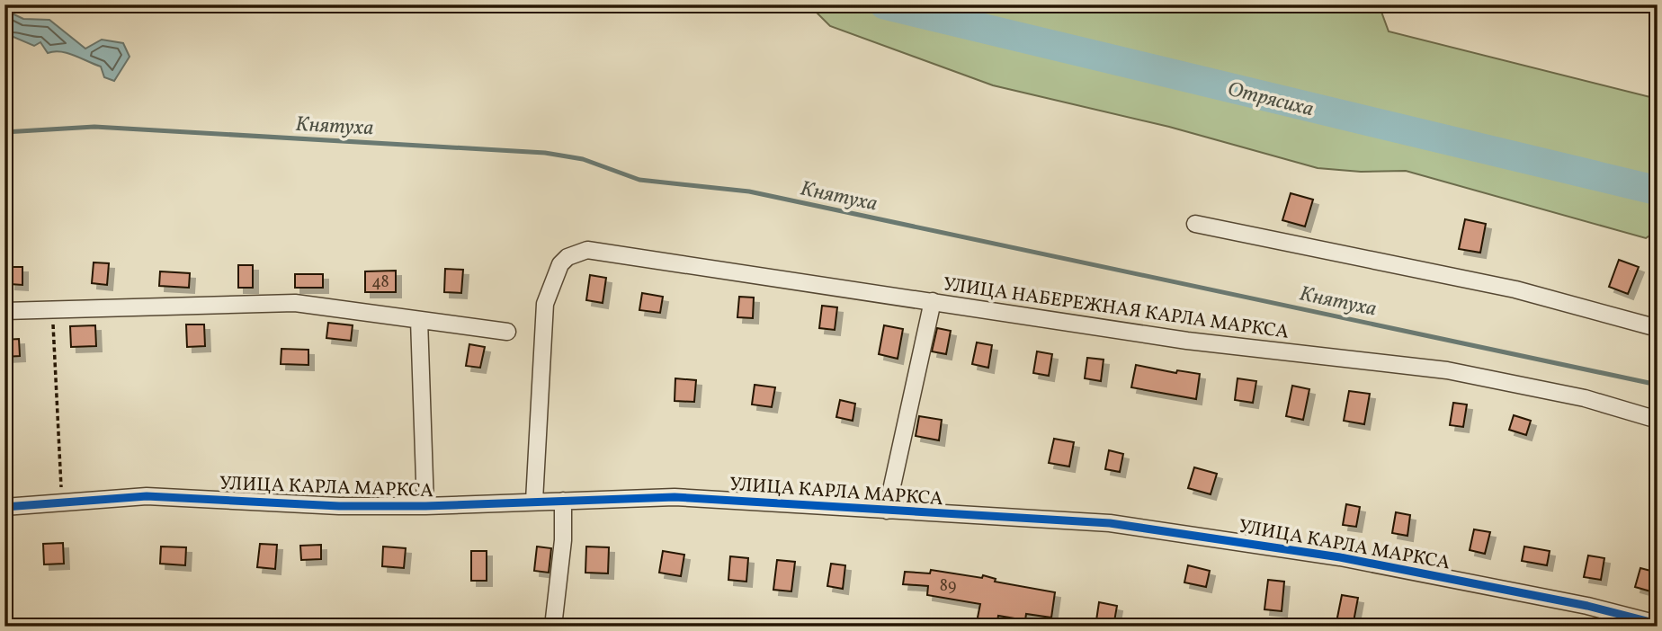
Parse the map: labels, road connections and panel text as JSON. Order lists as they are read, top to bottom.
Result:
{
  "streets": {
    "street": ["УЛИЦА НАБЕРЕЖНАЯ КАРЛА МАРКСА", "УЛИЦА КАРЛА МАРКСА"]
  },
  "crossings": [
    ["УЛИЦА НАБЕРЕЖНАЯ КАРЛА МАРКСА", "УЛИЦА КАРЛА МАРКСА"]
  ],
  "water": ["Отрясиха", "Княтуха"],
  "house_numbers": ["48", "89"]
}
